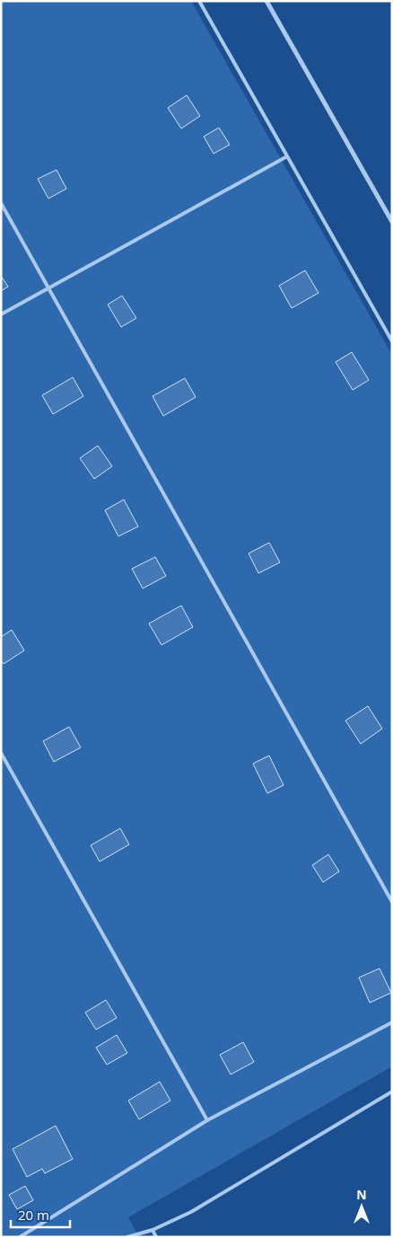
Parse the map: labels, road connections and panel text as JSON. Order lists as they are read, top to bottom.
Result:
{
  "scale_bar": "20 m",
  "north": "top"
}
